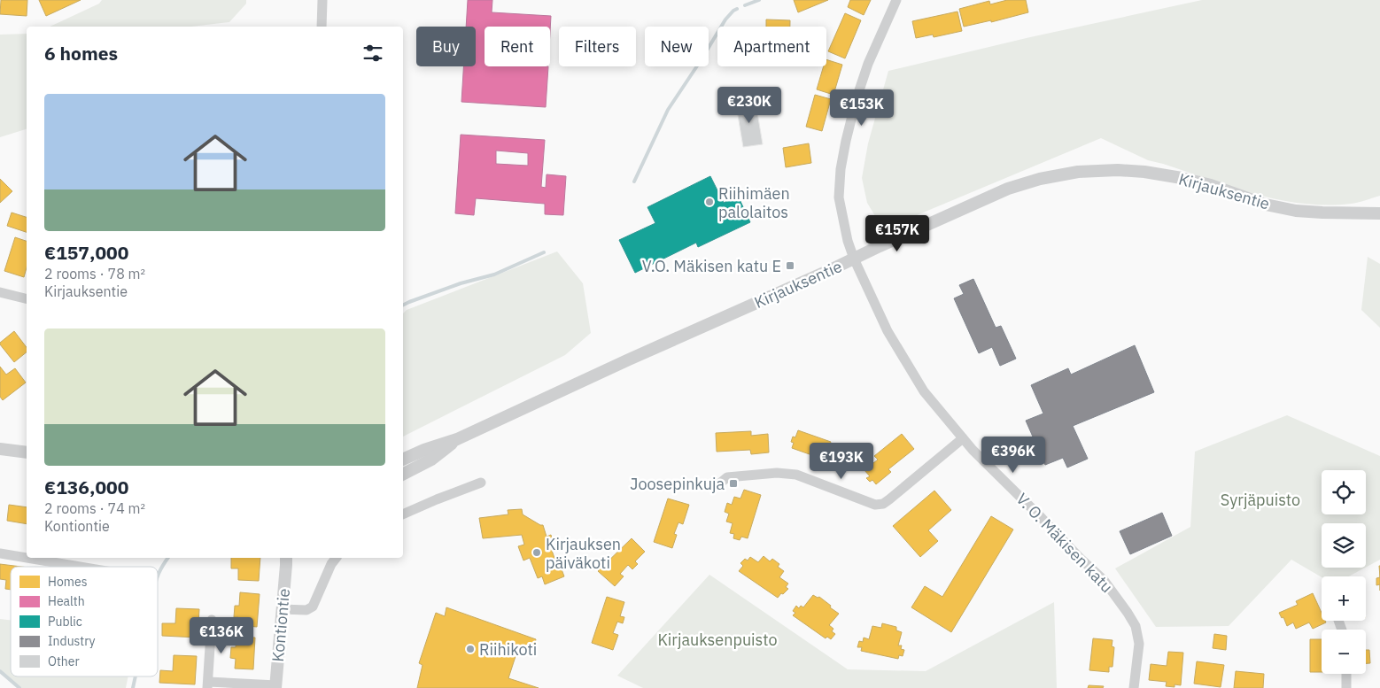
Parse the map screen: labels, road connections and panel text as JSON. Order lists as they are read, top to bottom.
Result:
{
  "streets": {
    "street": ["Kirjauksentie", "V. O. Mäkisen katu", "Kontiontie"]
  },
  "crossings": [
    ["Kirjauksentie", "V. O. Mäkisen katu"]
  ],
  "parks": ["Syrjäpuisto", "Kirjauksenpuisto"],
  "places": {
    "other": ["Riihimäen palolaitos", "Kirjauksen päiväkoti", "Riihikoti"],
    "transit": ["V.O. Mäkisen katu E", "Joosepinkuja"]
  },
  "legend": [
    "Homes",
    "Health",
    "Public",
    "Industry",
    "Other"
  ],
  "page": {
    "chip": [
      "Buy",
      "Rent",
      "Filters",
      "New",
      "Apartment"
    ],
    "heading": "6 homes",
    "list": [
      {
        "name": "€157,000",
        "note": "2 rooms · 78 m² · Kirjauksentie"
      },
      {
        "name": "€136,000",
        "note": "2 rooms · 74 m² · Kontiontie"
      }
    ],
    "price": [
      "€230K",
      "€153K",
      "€157K",
      "€396K",
      "€193K",
      "€136K"
    ],
    "map_buttons": ["+", "−"]
  }
}
